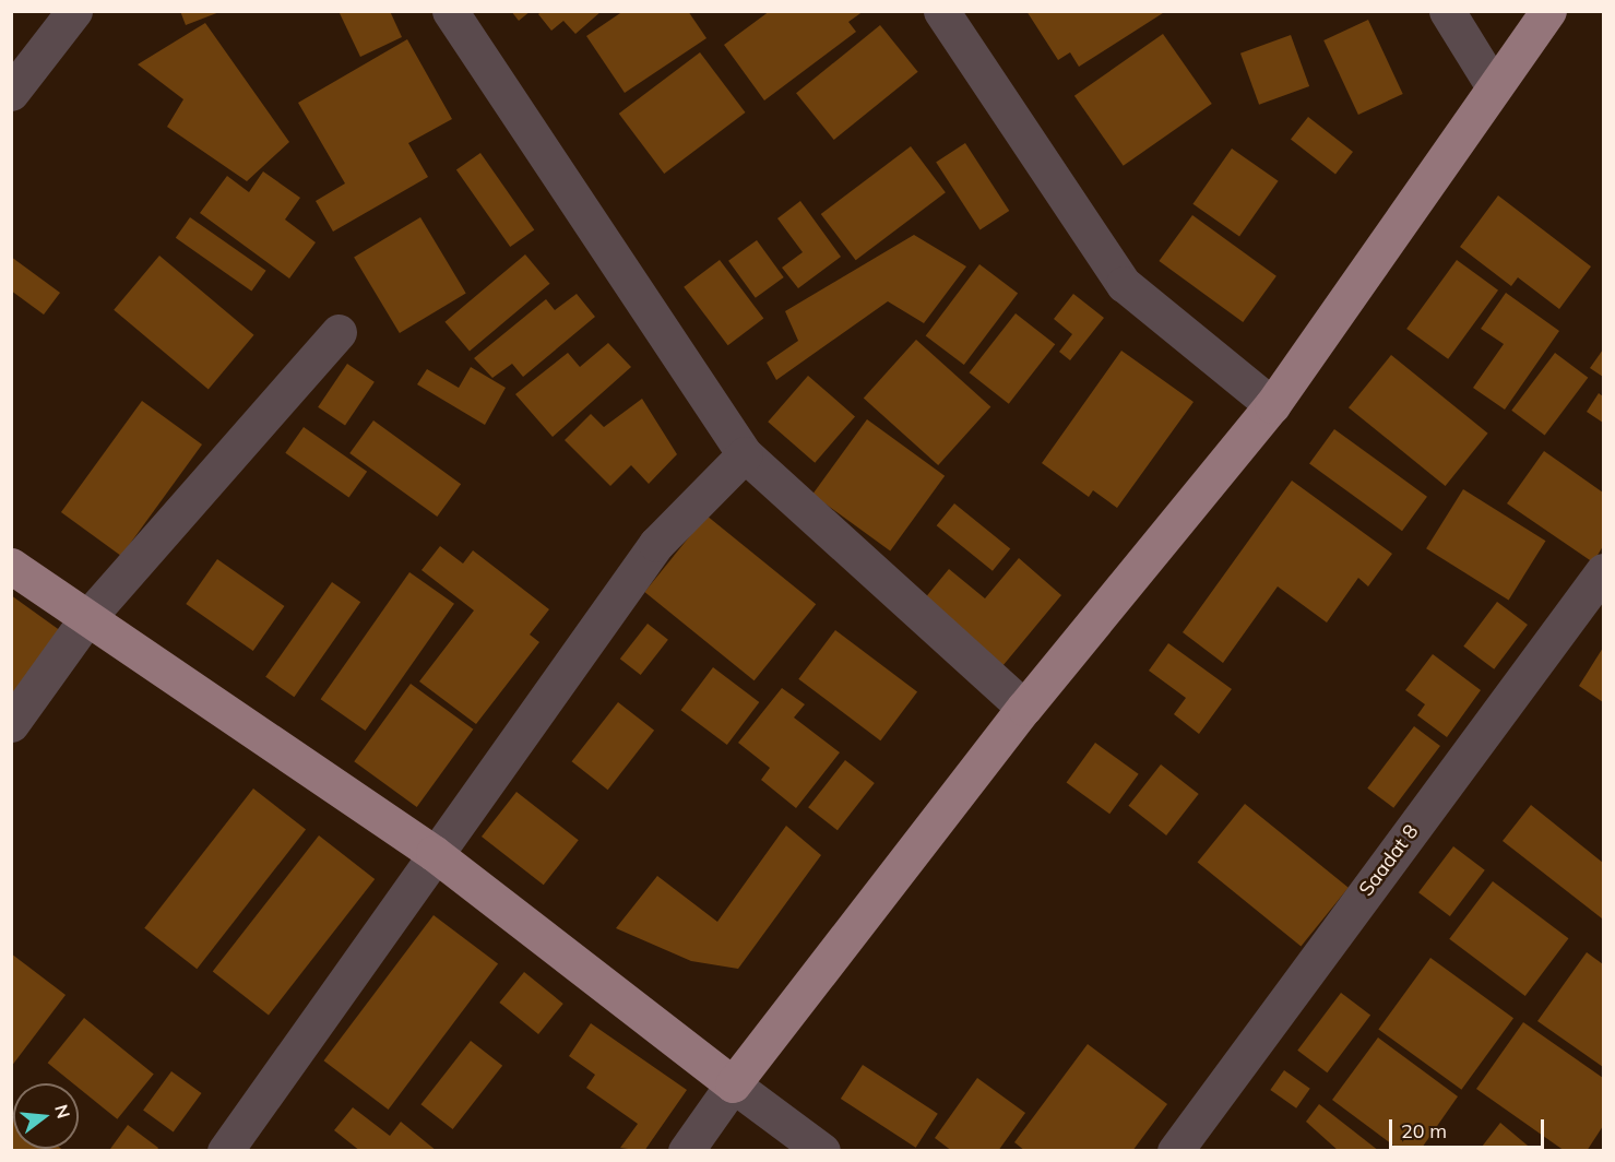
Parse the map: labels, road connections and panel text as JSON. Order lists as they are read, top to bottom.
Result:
{
  "streets": {
    "street": ["Saadat 8"]
  },
  "scale_bar": "20 m",
  "north": "right"
}
